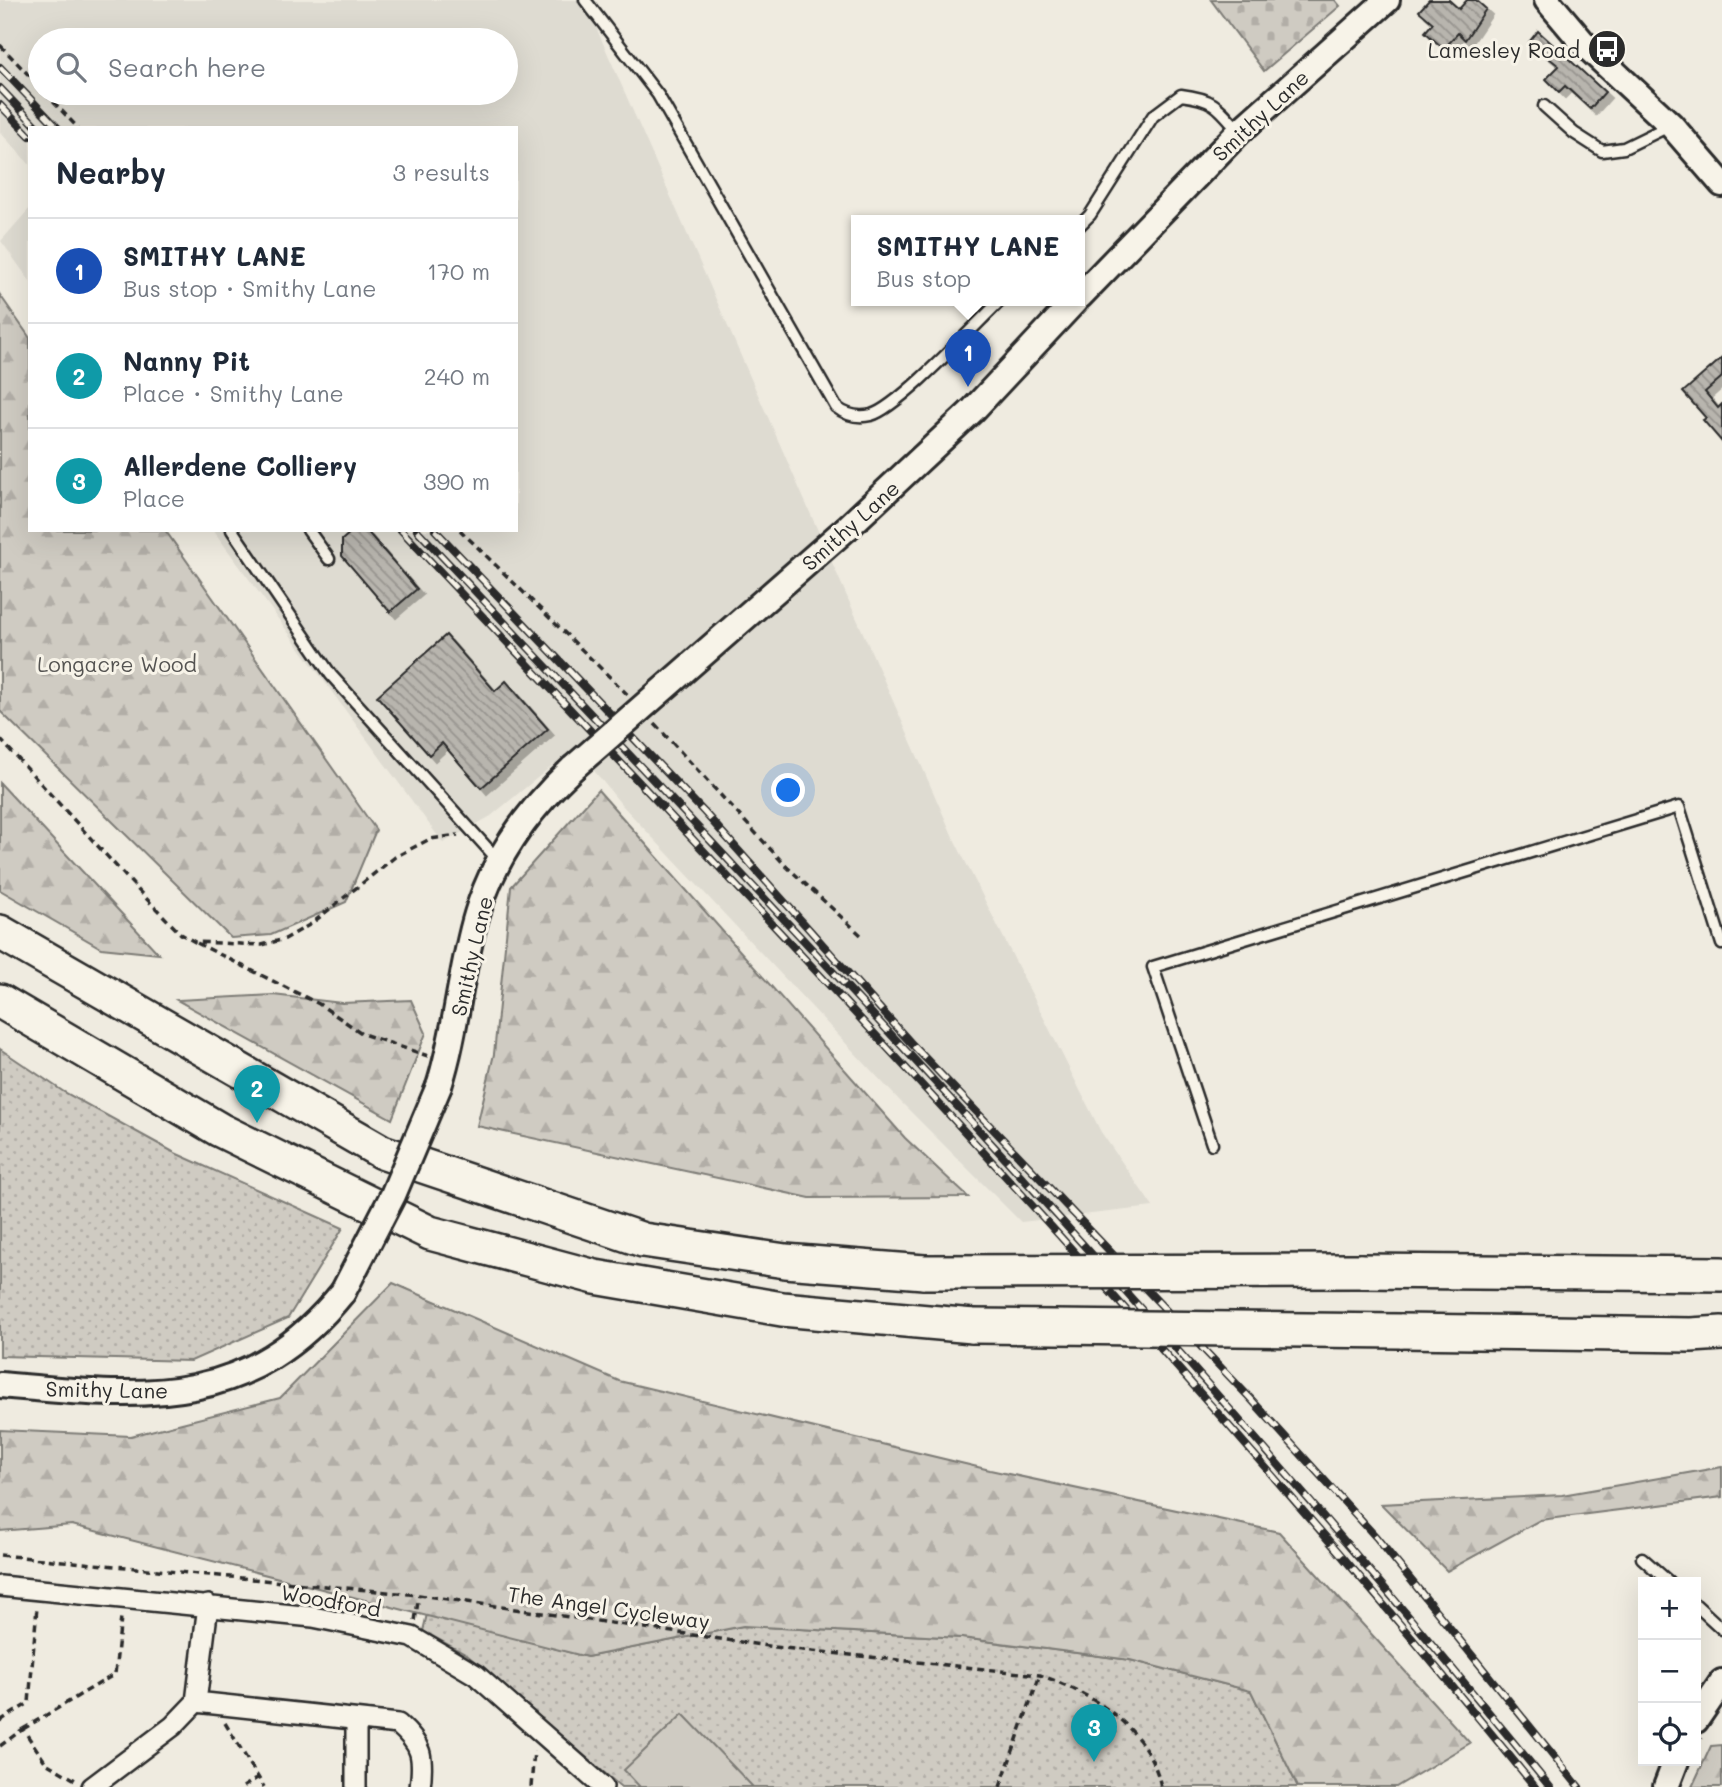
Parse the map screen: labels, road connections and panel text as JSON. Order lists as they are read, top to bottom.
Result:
{
  "streets": {
    "street": ["Smithy Lane", "Woodford"],
    "path": ["The Angel Cycleway"]
  },
  "parks": ["Longacre Wood"],
  "places": {
    "bus stop": ["Lamesley Road"]
  },
  "page": {
    "search": "Search here",
    "heading": ["Nearby", "3 results"],
    "popup": ["SMITHY LANE", "Bus stop"],
    "list": [
      {
        "mark": "1",
        "name": "SMITHY LANE",
        "note": "Bus stop · Smithy Lane",
        "value": "170 m"
      },
      {
        "mark": "2",
        "name": "Nanny Pit",
        "note": "Place · Smithy Lane",
        "value": "240 m"
      },
      {
        "mark": "3",
        "name": "Allerdene Colliery",
        "note": "Place",
        "value": "390 m"
      }
    ],
    "pins": ["1", "2", "3"],
    "map_buttons": ["+", "−"]
  }
}
